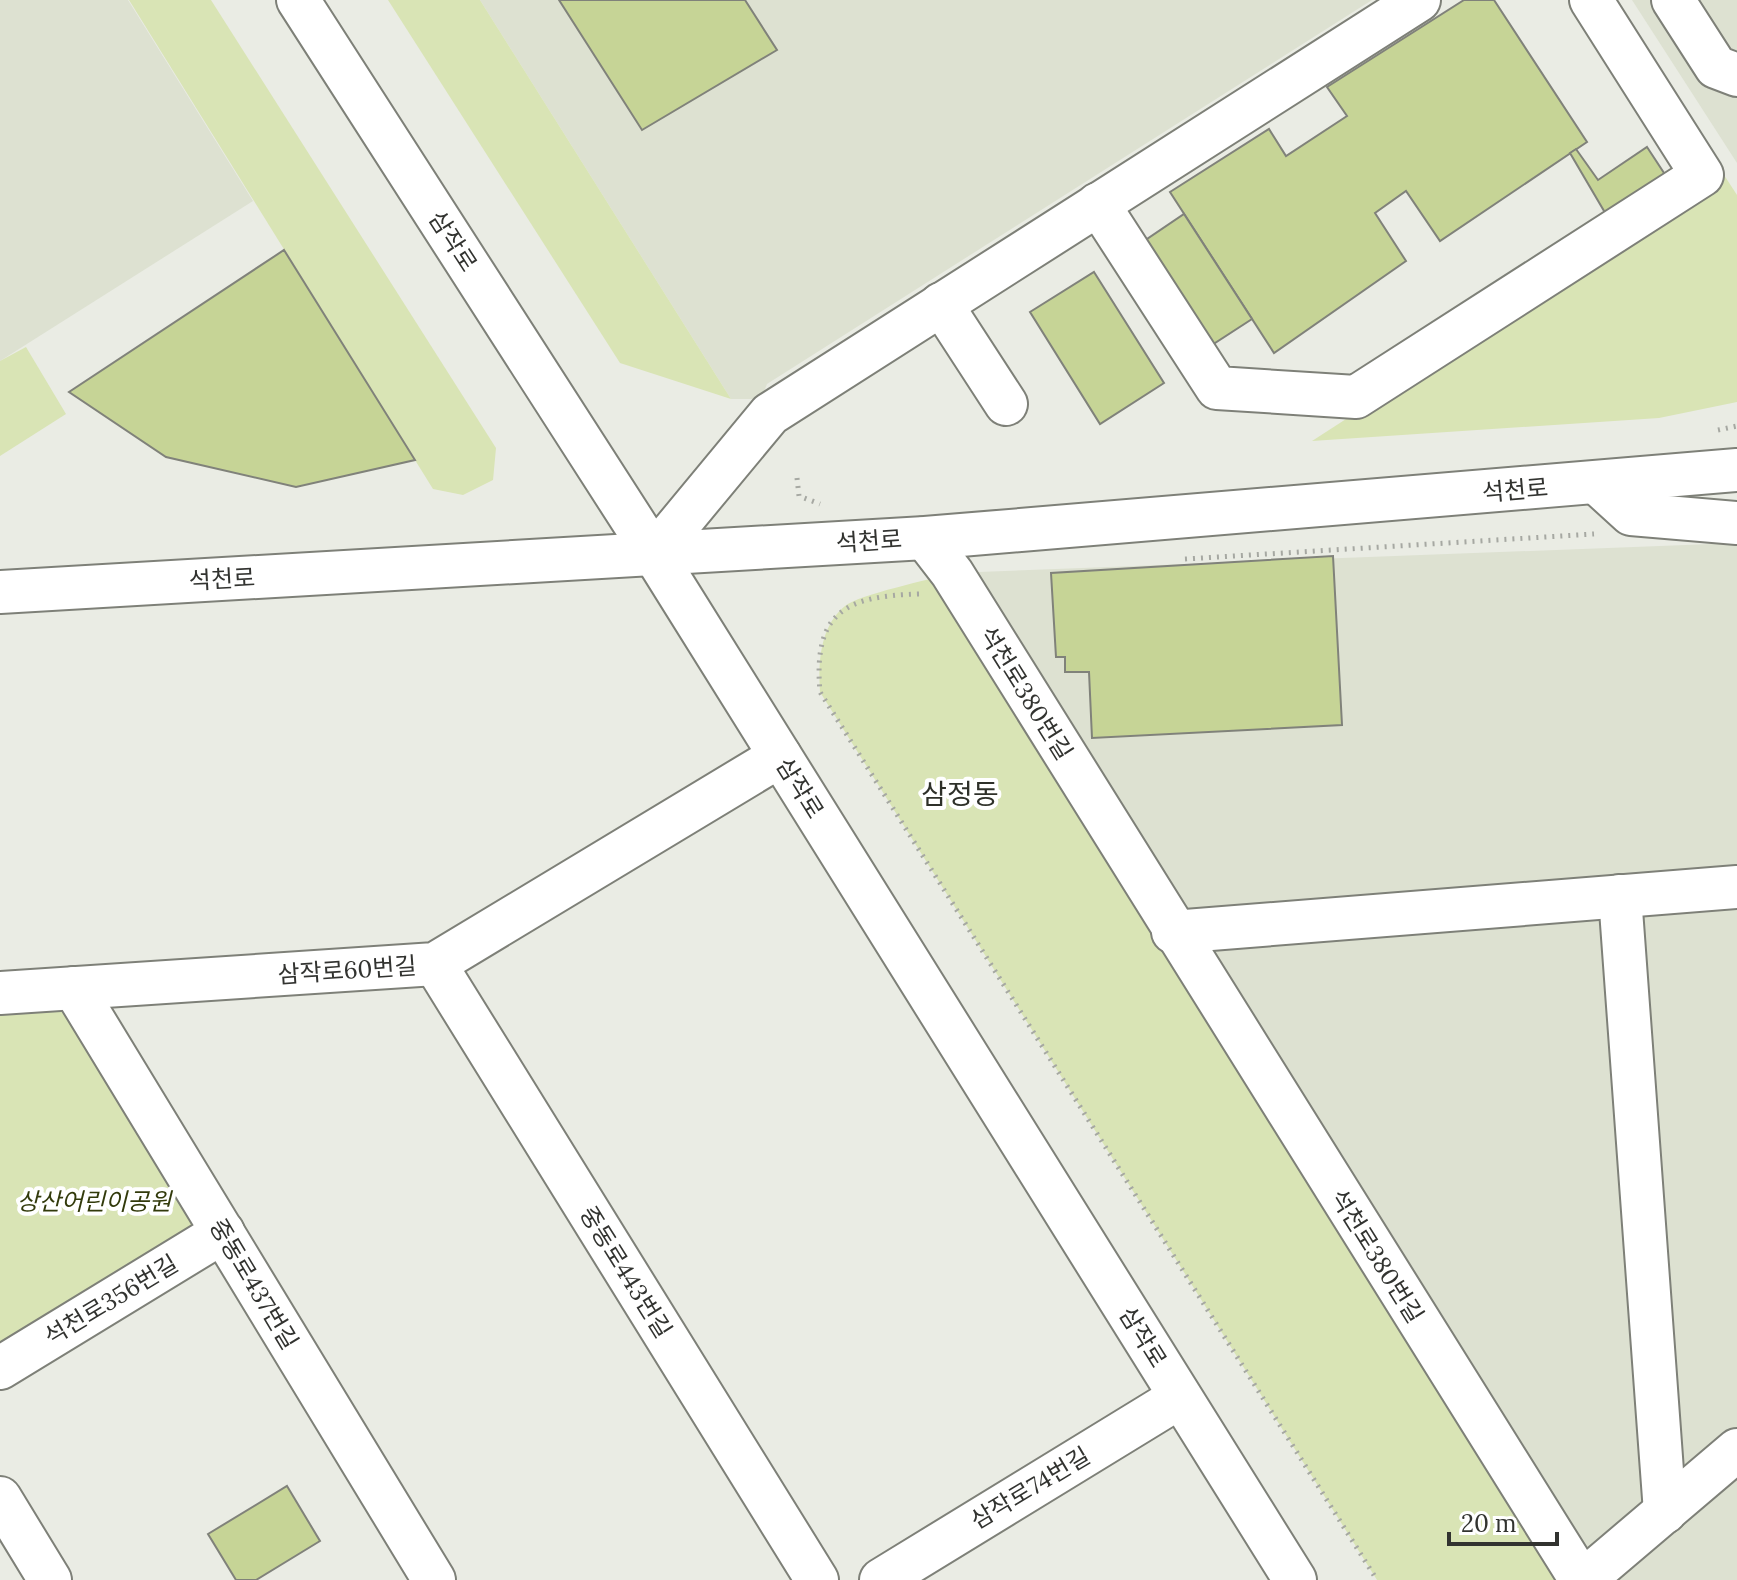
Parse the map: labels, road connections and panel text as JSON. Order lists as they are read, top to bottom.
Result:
{
  "streets": {
    "street": [
      "삼작로",
      "석천로",
      "석천로380번길",
      "삼작로60번길",
      "중동로443번길",
      "중동로437번길",
      "석천로356번길",
      "삼작로74번길"
    ]
  },
  "crossings": [
    ["삼작로", "석천로"],
    ["삼작로", "삼작로60번길"],
    ["삼작로", "삼작로74번길"],
    ["석천로", "석천로380번길"],
    ["삼작로60번길", "중동로443번길"],
    ["삼작로60번길", "중동로437번길"],
    ["중동로437번길", "석천로356번길"]
  ],
  "districts": ["삼정동"],
  "parks": ["상산어린이공원"],
  "scale_bar": "20 m"
}
